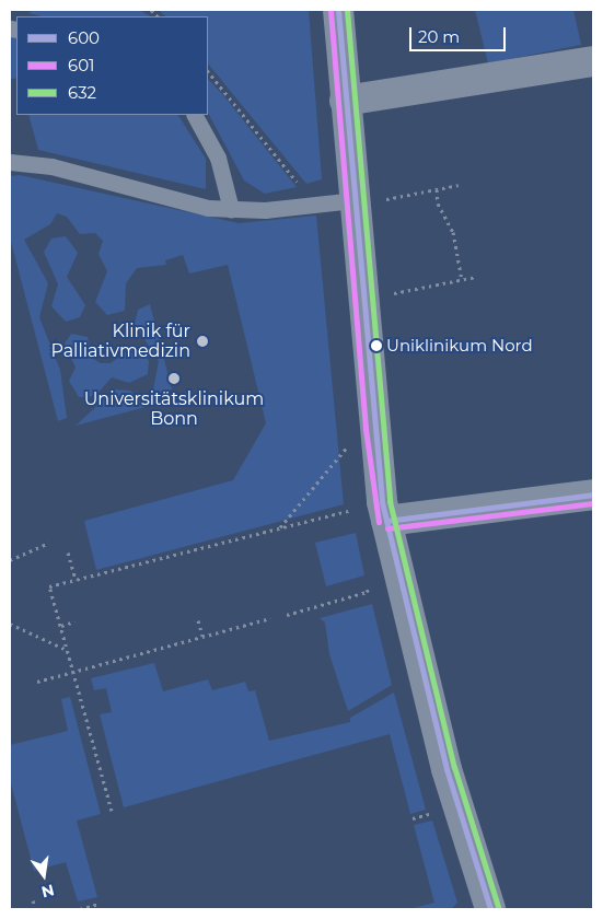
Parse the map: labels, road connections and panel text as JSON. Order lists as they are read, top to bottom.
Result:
{
  "places": ["Klinik für Palliativmedizin", "Uniklinikum Nord", "Universitätsklinikum Bonn"],
  "lines": ["transit line 600", "transit line 632", "transit line 601"],
  "legend": ["600", "601", "632"],
  "scale_bar": "20 m",
  "north": "bottom"
}
